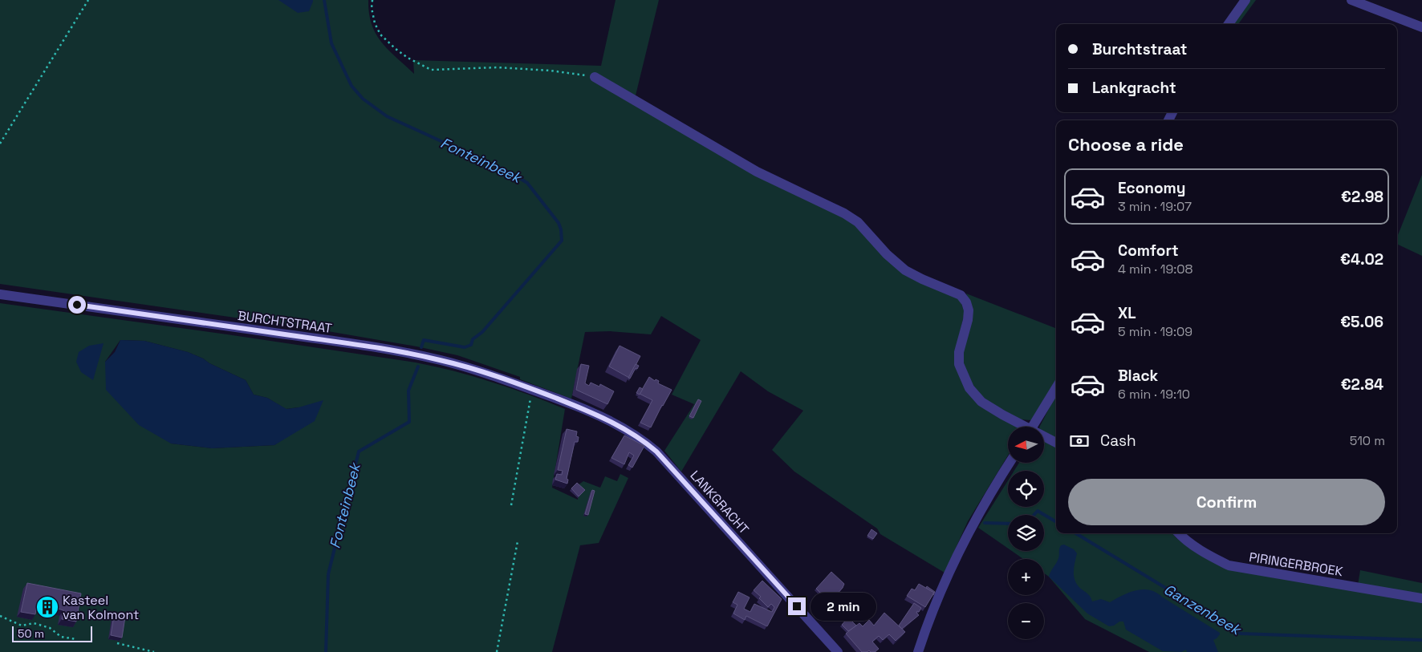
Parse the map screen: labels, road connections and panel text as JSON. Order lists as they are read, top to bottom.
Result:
{
  "streets": {
    "street": ["BURCHTSTRAAT", "LANKGRACHT", "PIRINGERBROEK"]
  },
  "crossings": [
    ["BURCHTSTRAAT", "LANKGRACHT"]
  ],
  "water": ["Fonteinbeek", "Ganzenbeek"],
  "places": {
    "building": ["Kasteel van Kolmont"]
  },
  "scale_bar": "50 m",
  "north": "left",
  "page": {
    "banner": ["Burchtstraat", "Lankgracht"],
    "heading": "Choose a ride",
    "list": [
      {
        "name": "Economy",
        "note": "3 min · 19:07",
        "value": "€2.98"
      },
      {
        "name": "Comfort",
        "note": "4 min · 19:08",
        "value": "€4.02"
      },
      {
        "name": "XL",
        "note": "5 min · 19:09",
        "value": "€5.06"
      },
      {
        "name": "Black",
        "note": "6 min · 19:10",
        "value": "€2.84"
      }
    ],
    "pay": ["Cash", "510 m"],
    "map_buttons": ["+", "−"],
    "buttons": "Confirm",
    "bubble": "2 min",
    "scale": "50 m"
  }
}
